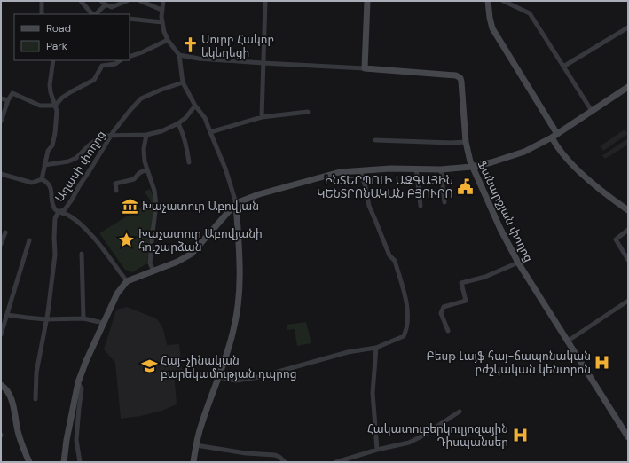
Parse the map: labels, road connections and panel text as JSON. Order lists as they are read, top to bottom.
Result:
{
  "streets": {
    "street": ["Աղասի փողոց", "Ֆանարջյան փողոց"]
  },
  "places": {
    "church": ["Սուրբ Հակոբ եկեղեցի"],
    "public building": ["ԻՆՏԵՐՊՈԼԻ ԱԶԳԱՅԻՆ ԿԵՆՏՐՈՆԱԿԱՆ ԲՅՈՒՐՈ"],
    "museum": ["Խաչատուր Աբովյան"],
    "place": ["Խաչատուր Աբովյանի հուշարձան"],
    "hospital": ["Բեսթ Լայֆ հայ-ճապոնական բժշկական կենտրոն", "Հակատուբերկուլյոզային Դիսպանսեր"],
    "school or university": ["Հայ-չինական բարեկամության դպրոց"]
  },
  "legend": ["Road", "Park"]
}
